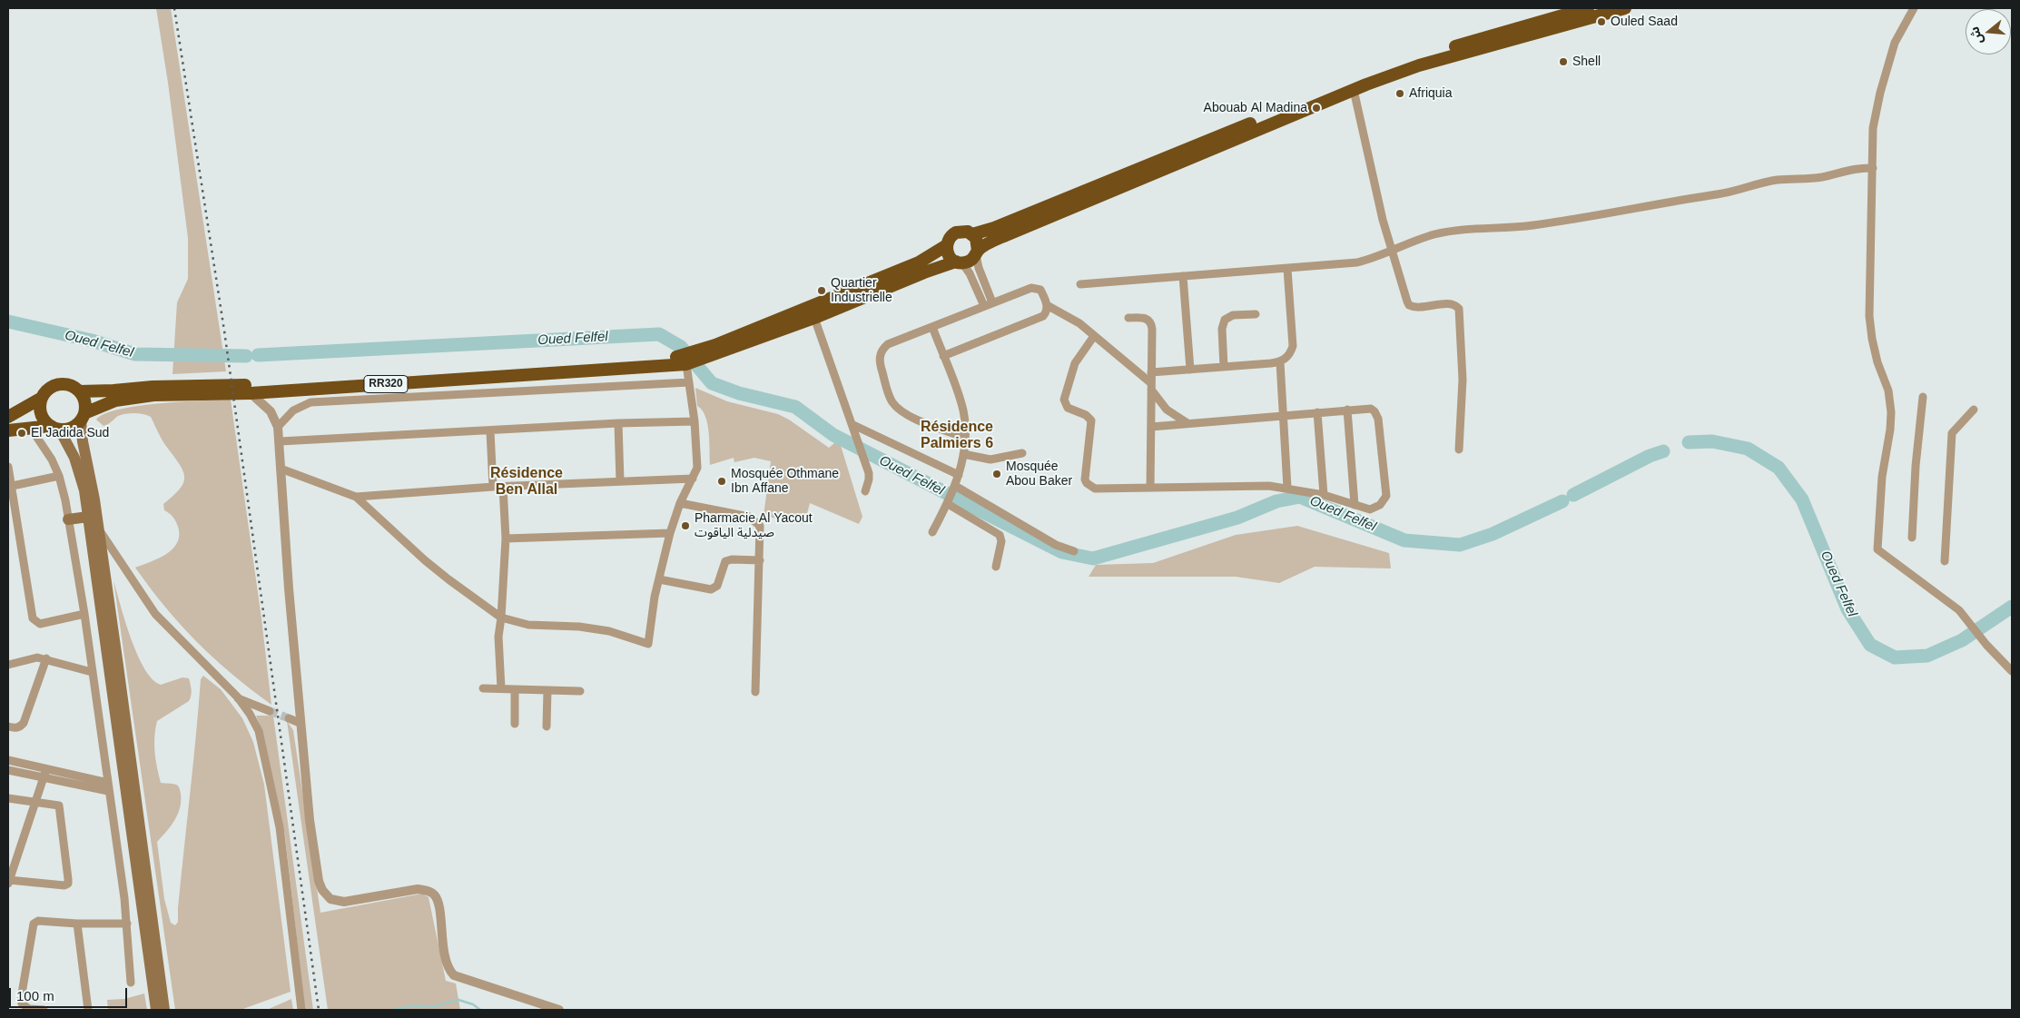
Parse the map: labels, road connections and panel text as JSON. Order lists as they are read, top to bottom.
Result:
{
  "streets": {
    "highway": ["RR320"]
  },
  "districts": ["Résidence Palmiers 6", "Résidence Ben Allal"],
  "water": ["Oued Felfel"],
  "places": [
    "Ouled Saad",
    "Shell",
    "Afriquia",
    "Abouab Al Madina",
    "Quartier Industrielle",
    "El Jadida Sud",
    "Mosquée Abou Baker",
    "Mosquée Othmane Ibn Affane",
    "Pharmacie Al Yacout صيدلية الياقوت"
  ],
  "scale_bar": "100 m",
  "north": "left"
}
